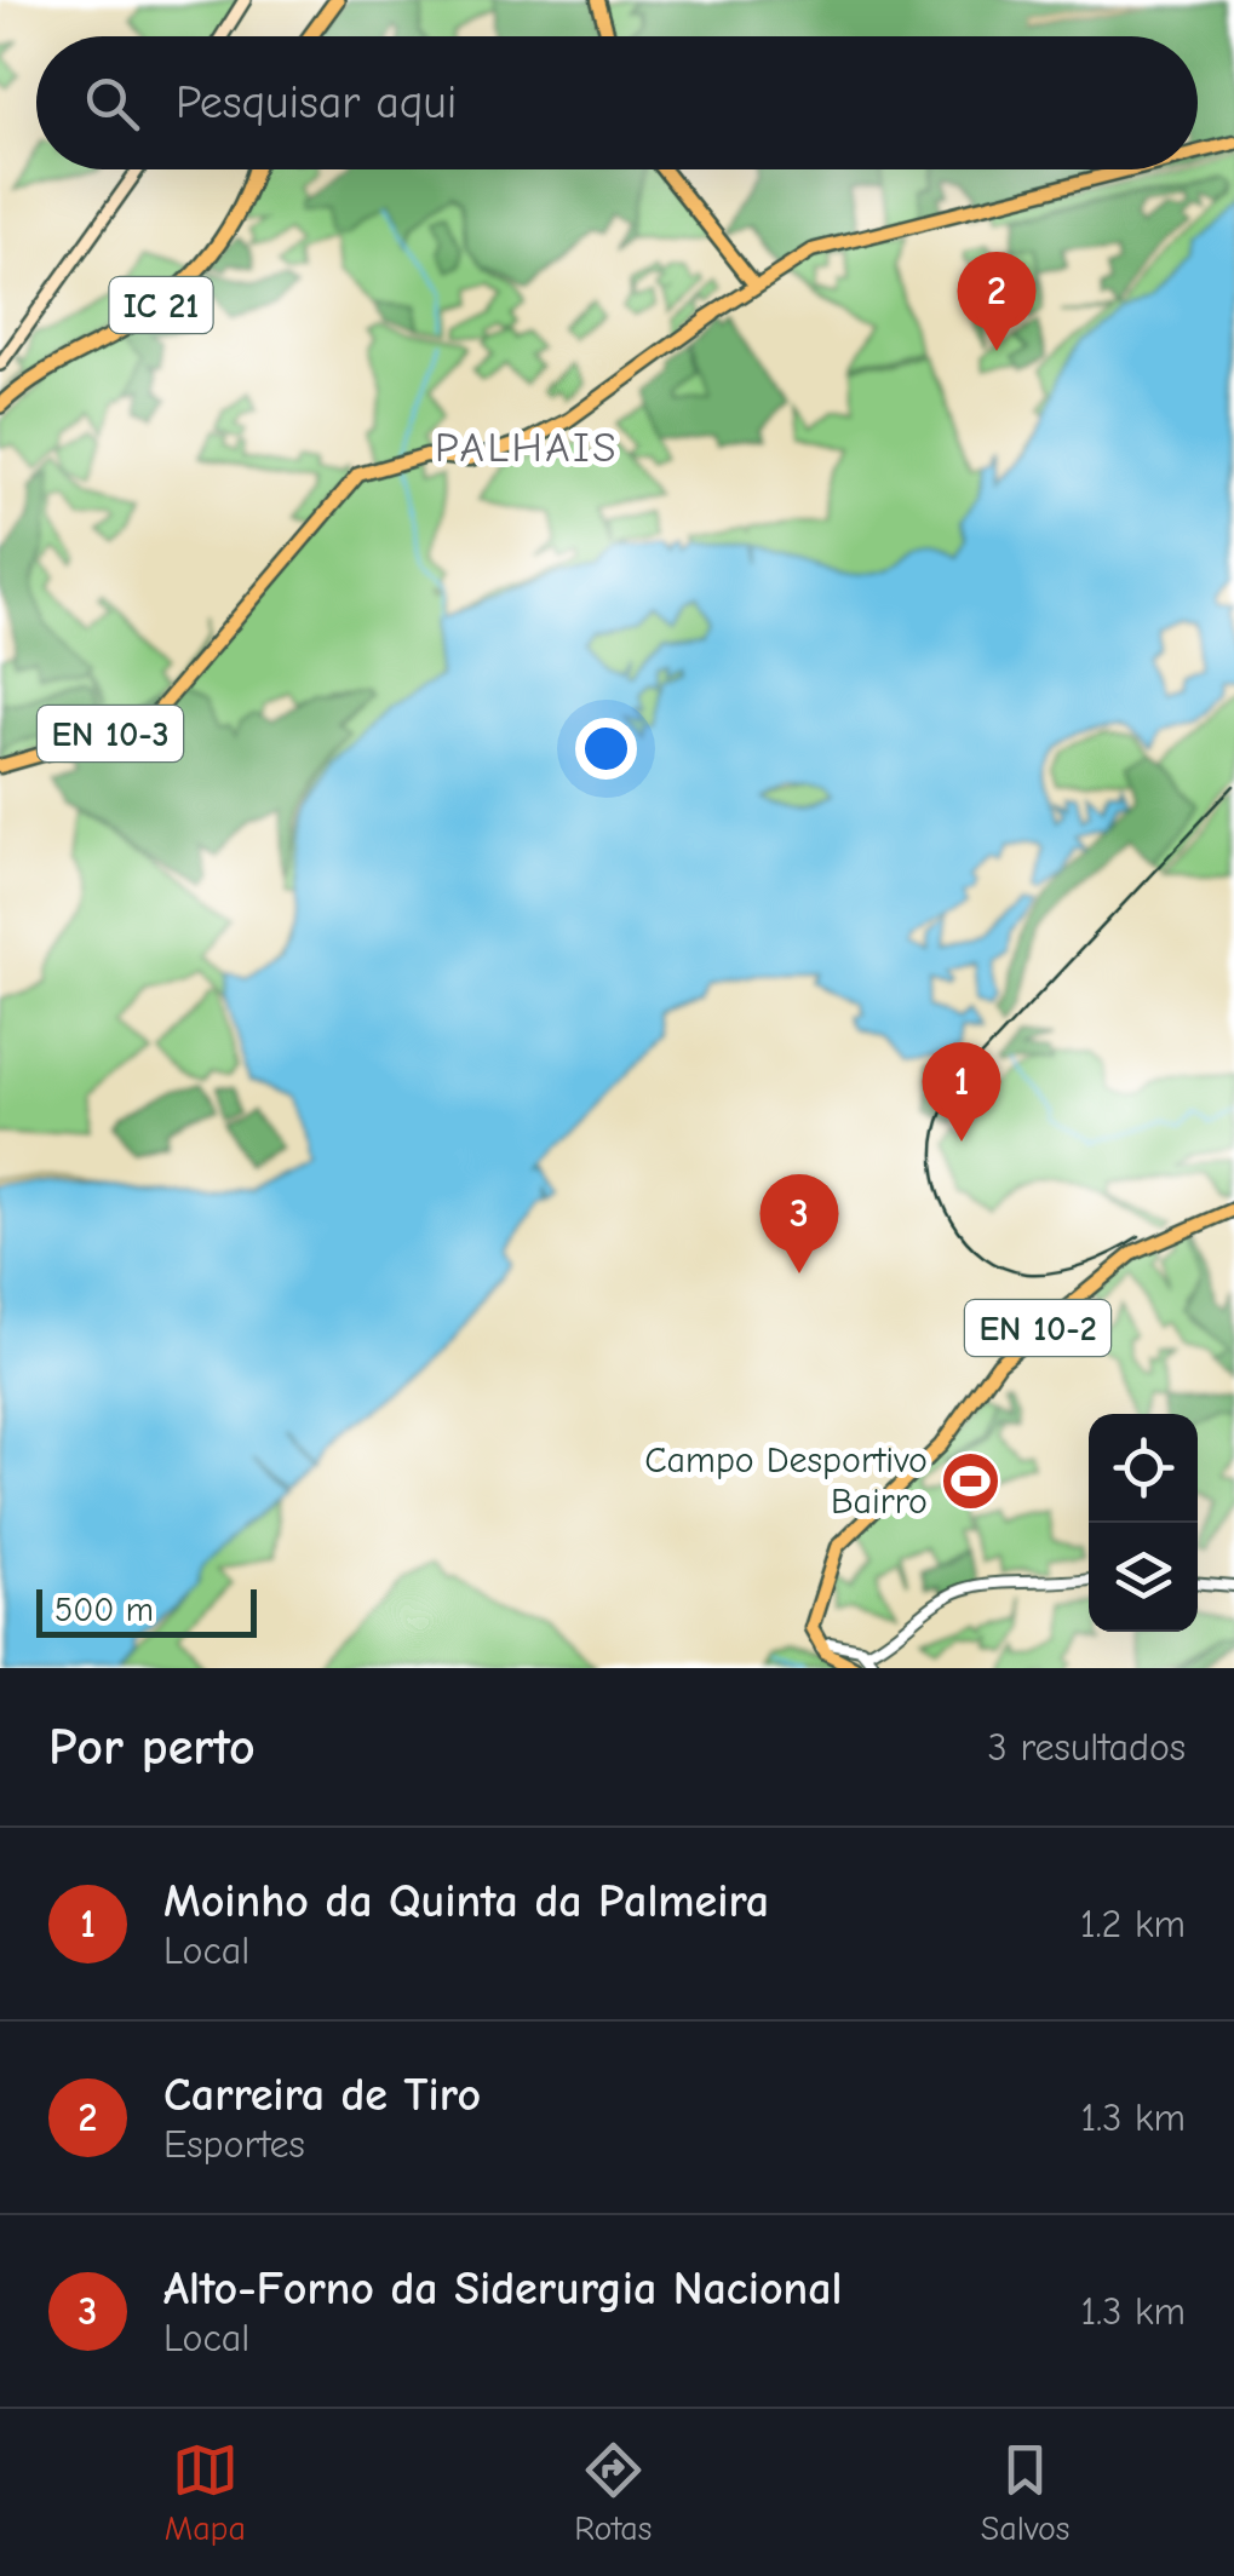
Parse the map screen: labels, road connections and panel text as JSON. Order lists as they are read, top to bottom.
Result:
{
  "streets": {
    "highway": ["IC 21"],
    "main road": ["EN 10-3", "EN 10-2"]
  },
  "districts": ["PALHAIS"],
  "places": {
    "sports": ["Campo Desportivo Bairro"]
  },
  "scale_bar": "500 m",
  "page": {
    "search": "Pesquisar aqui",
    "pins": ["2", "1", "3"],
    "scale": "500 m",
    "heading": ["Por perto", "3 resultados"],
    "list": [
      {
        "mark": "1",
        "name": "Moinho da Quinta da Palmeira",
        "note": "Local",
        "value": "1.2 km"
      },
      {
        "mark": "2",
        "name": "Carreira de Tiro",
        "note": "Esportes",
        "value": "1.3 km"
      },
      {
        "mark": "3",
        "name": "Alto-Forno da Siderurgia Nacional",
        "note": "Local",
        "value": "1.3 km"
      }
    ],
    "nav": ["Mapa", "Rotas", "Salvos"]
  }
}
